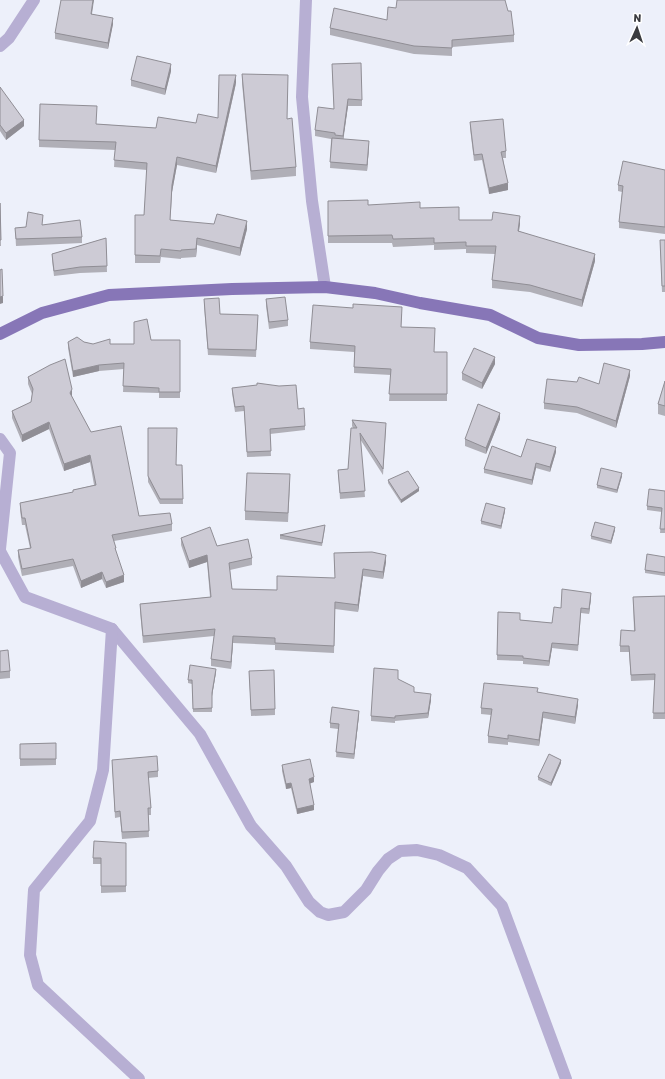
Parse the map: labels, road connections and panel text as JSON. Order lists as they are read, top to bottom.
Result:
{
  "north": "top"
}
